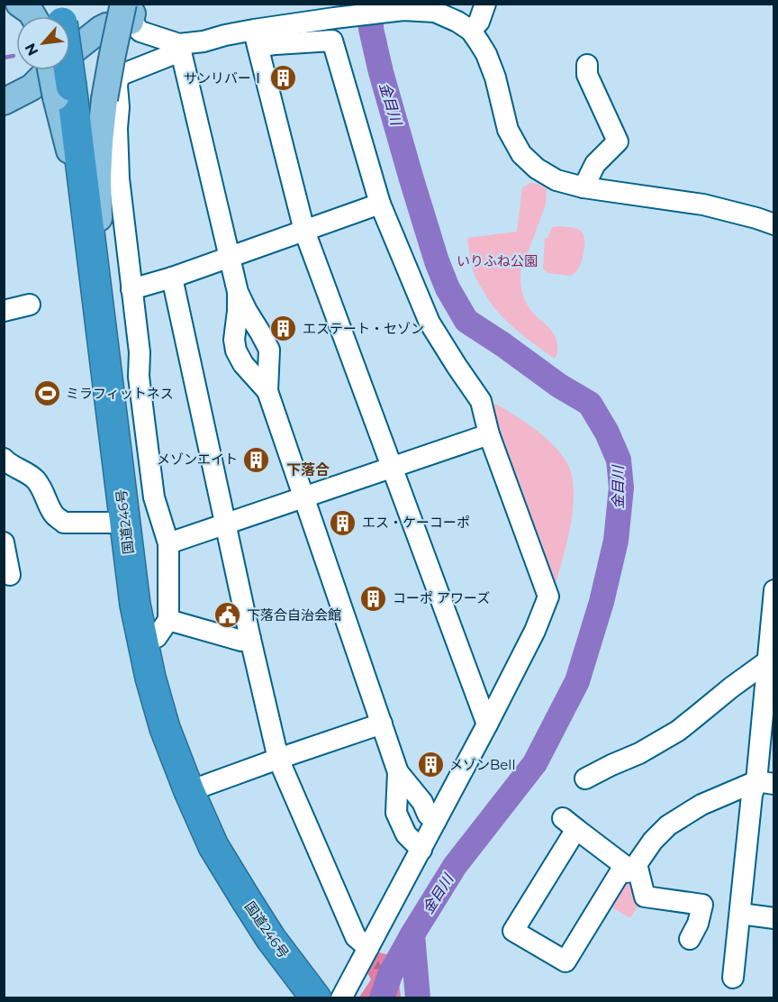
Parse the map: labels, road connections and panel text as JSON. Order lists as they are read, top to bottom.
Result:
{
  "streets": {
    "highway": ["国道246号"]
  },
  "districts": ["下落合"],
  "water": ["金目川"],
  "parks": ["いりふね公園"],
  "places": {
    "building": [
      "サンリバーⅠ",
      "エステート・セゾン",
      "メゾンエイト",
      "エス・ケーコーポ",
      "コーポ アワーズ",
      "メゾンBell"
    ],
    "sports": ["ミラフィットネス"],
    "public building": ["下落合自治会館"]
  },
  "north": "bottom left"
}
